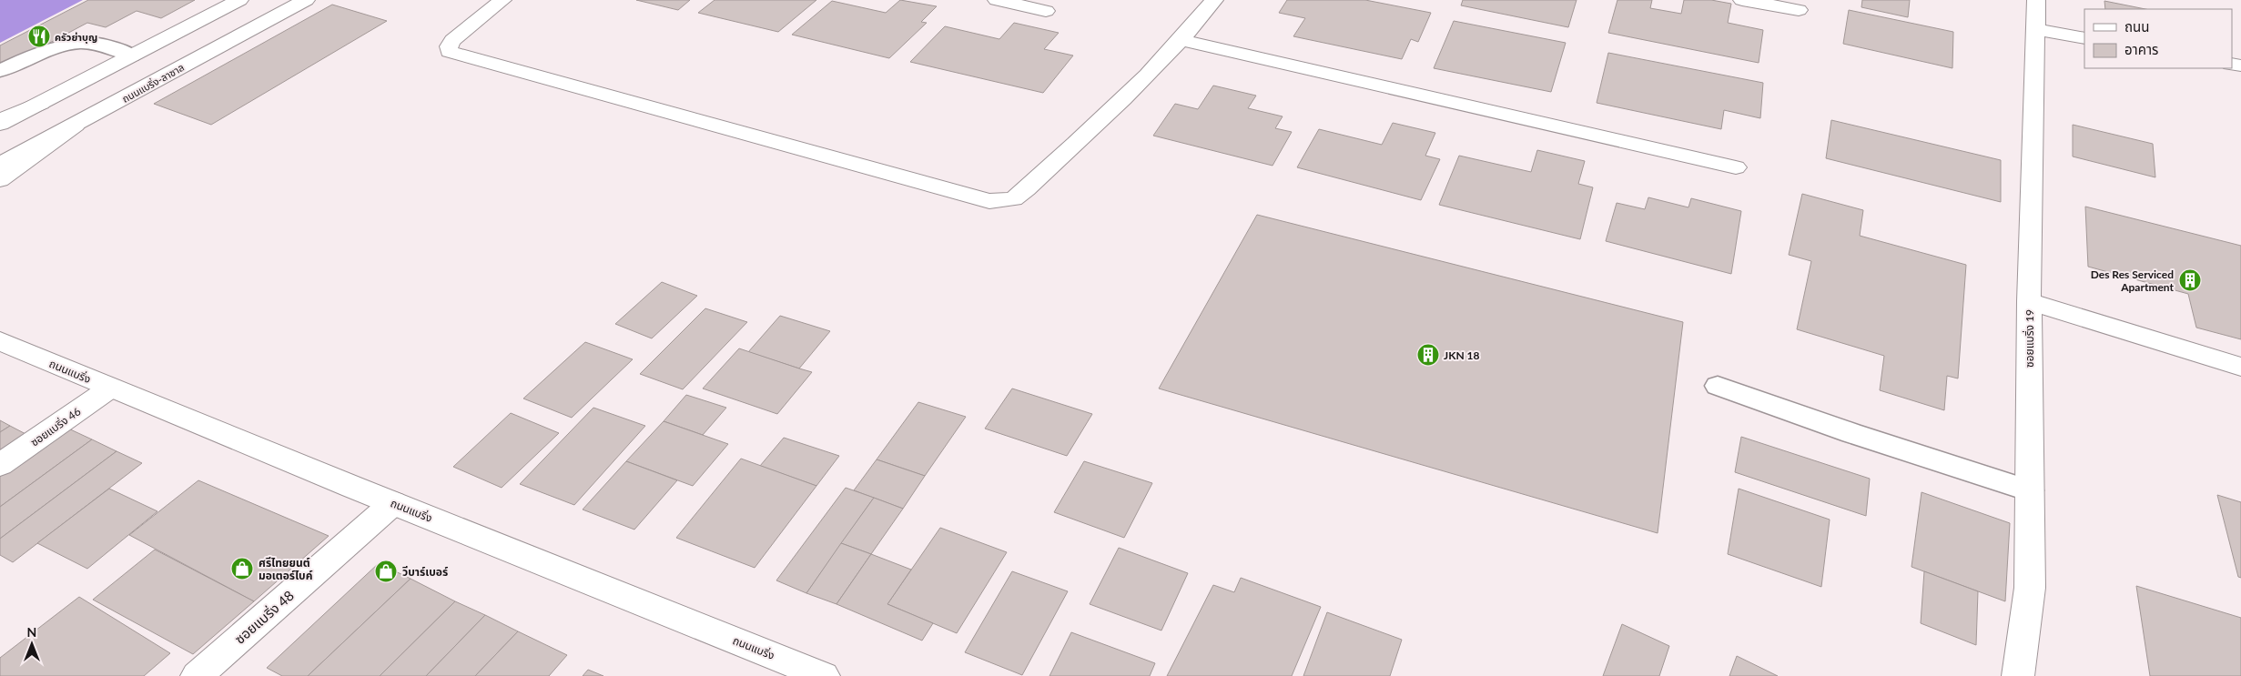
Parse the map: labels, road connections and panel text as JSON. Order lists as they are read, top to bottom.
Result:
{
  "streets": {
    "street": [
      "ถนนแบริ่ง-ลาซาล",
      "ซอยแบริ่ง 19",
      "ถนนแบริ่ง",
      "ซอยแบริ่ง 46",
      "ซอยแบริ่ง 48"
    ]
  },
  "crossings": [
    ["ถนนแบริ่ง", "ซอยแบริ่ง 46"],
    ["ถนนแบริ่ง", "ซอยแบริ่ง 48"]
  ],
  "places": {
    "restaurant": ["ครัวย่าบุญ"],
    "building": ["Des Res Serviced Apartment", "JKN 18"],
    "shop": ["ศรีไทยยนต์ มอเตอร์ไบค์", "วีบาร์เบอร์"]
  },
  "legend": ["ถนน", "อาคาร"],
  "north": "top"
}
